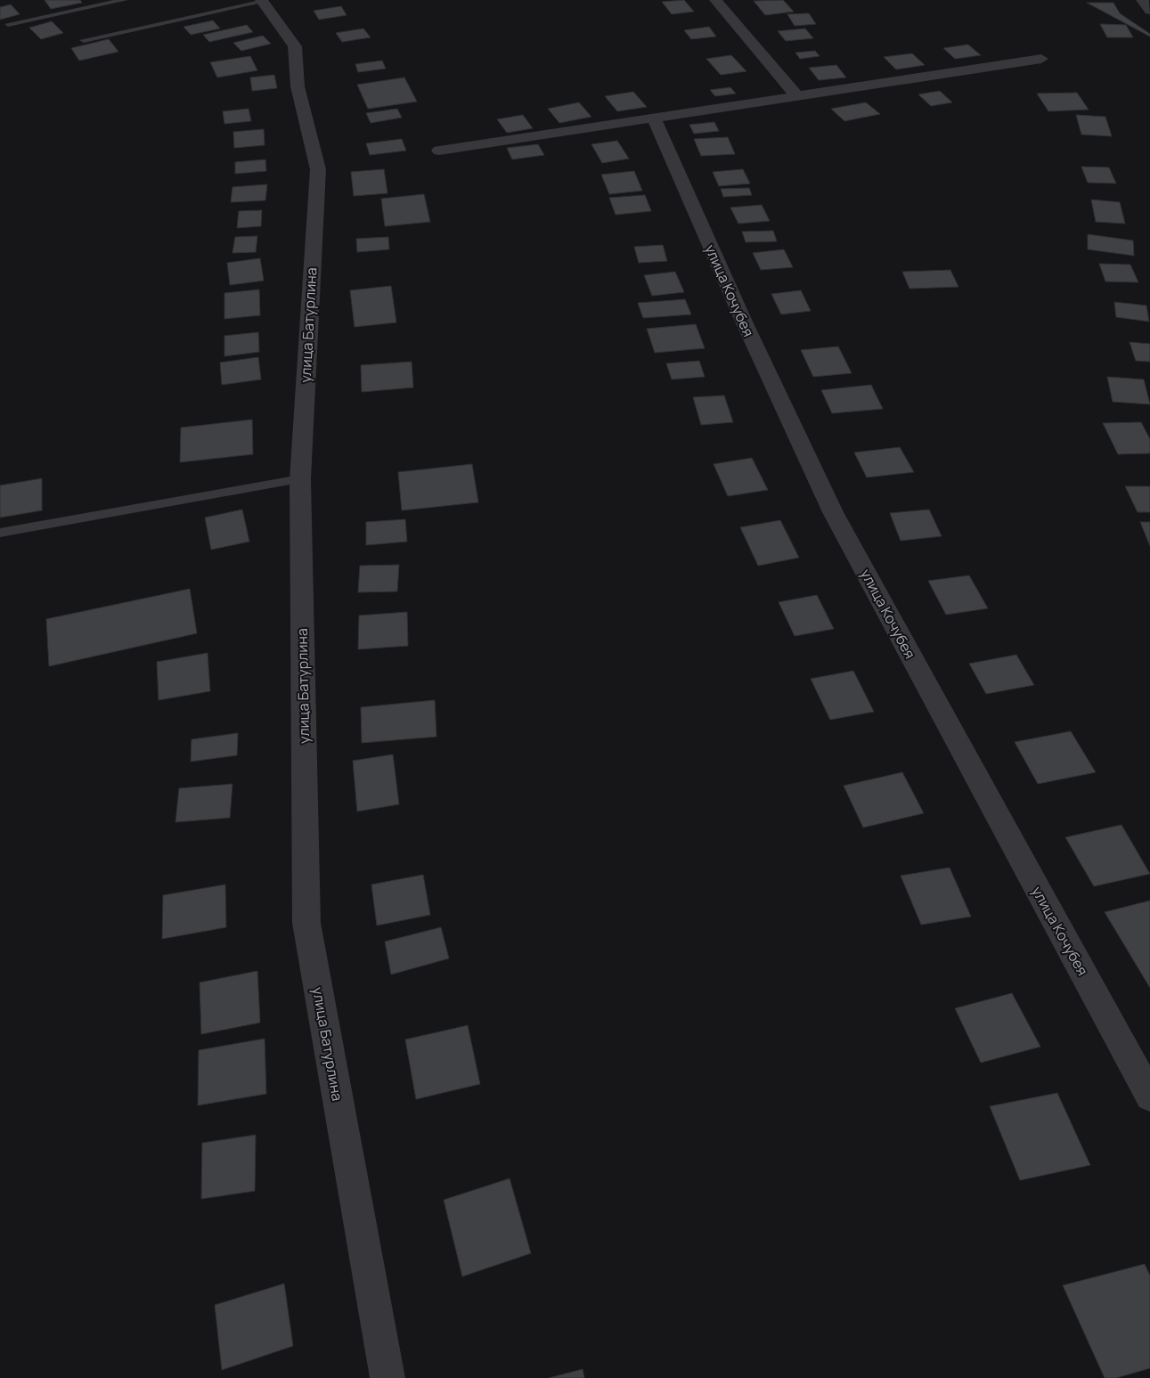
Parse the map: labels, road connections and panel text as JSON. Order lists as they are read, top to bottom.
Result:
{
  "streets": {
    "street": ["улица Кочубея", "улица Батурлина"]
  }
}
